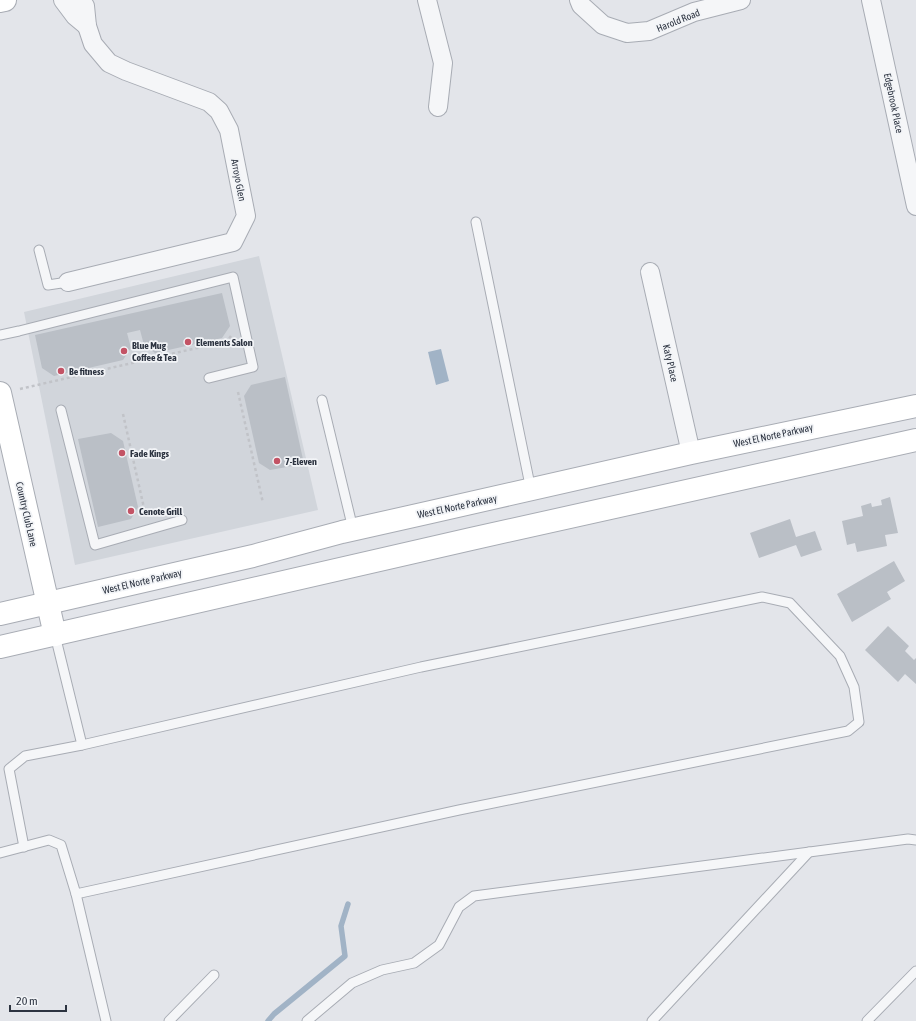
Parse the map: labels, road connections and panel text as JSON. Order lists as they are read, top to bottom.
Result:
{
  "streets": {
    "main road": ["West El Norte Parkway", "Country Club Lane"],
    "street": [
      "Harold Road",
      "Edgebrook Place",
      "Arroyo Glen",
      "Katy Place"
    ]
  },
  "crossings": [
    ["Katy Place", "West El Norte Parkway"],
    ["West El Norte Parkway", "Country Club Lane"]
  ],
  "places": [
    "Elements Salon",
    "Blue Mug Coffee & Tea",
    "Be fitness",
    "Fade Kings",
    "7-Eleven",
    "Cenote Grill"
  ],
  "scale_bar": "20 m"
}
